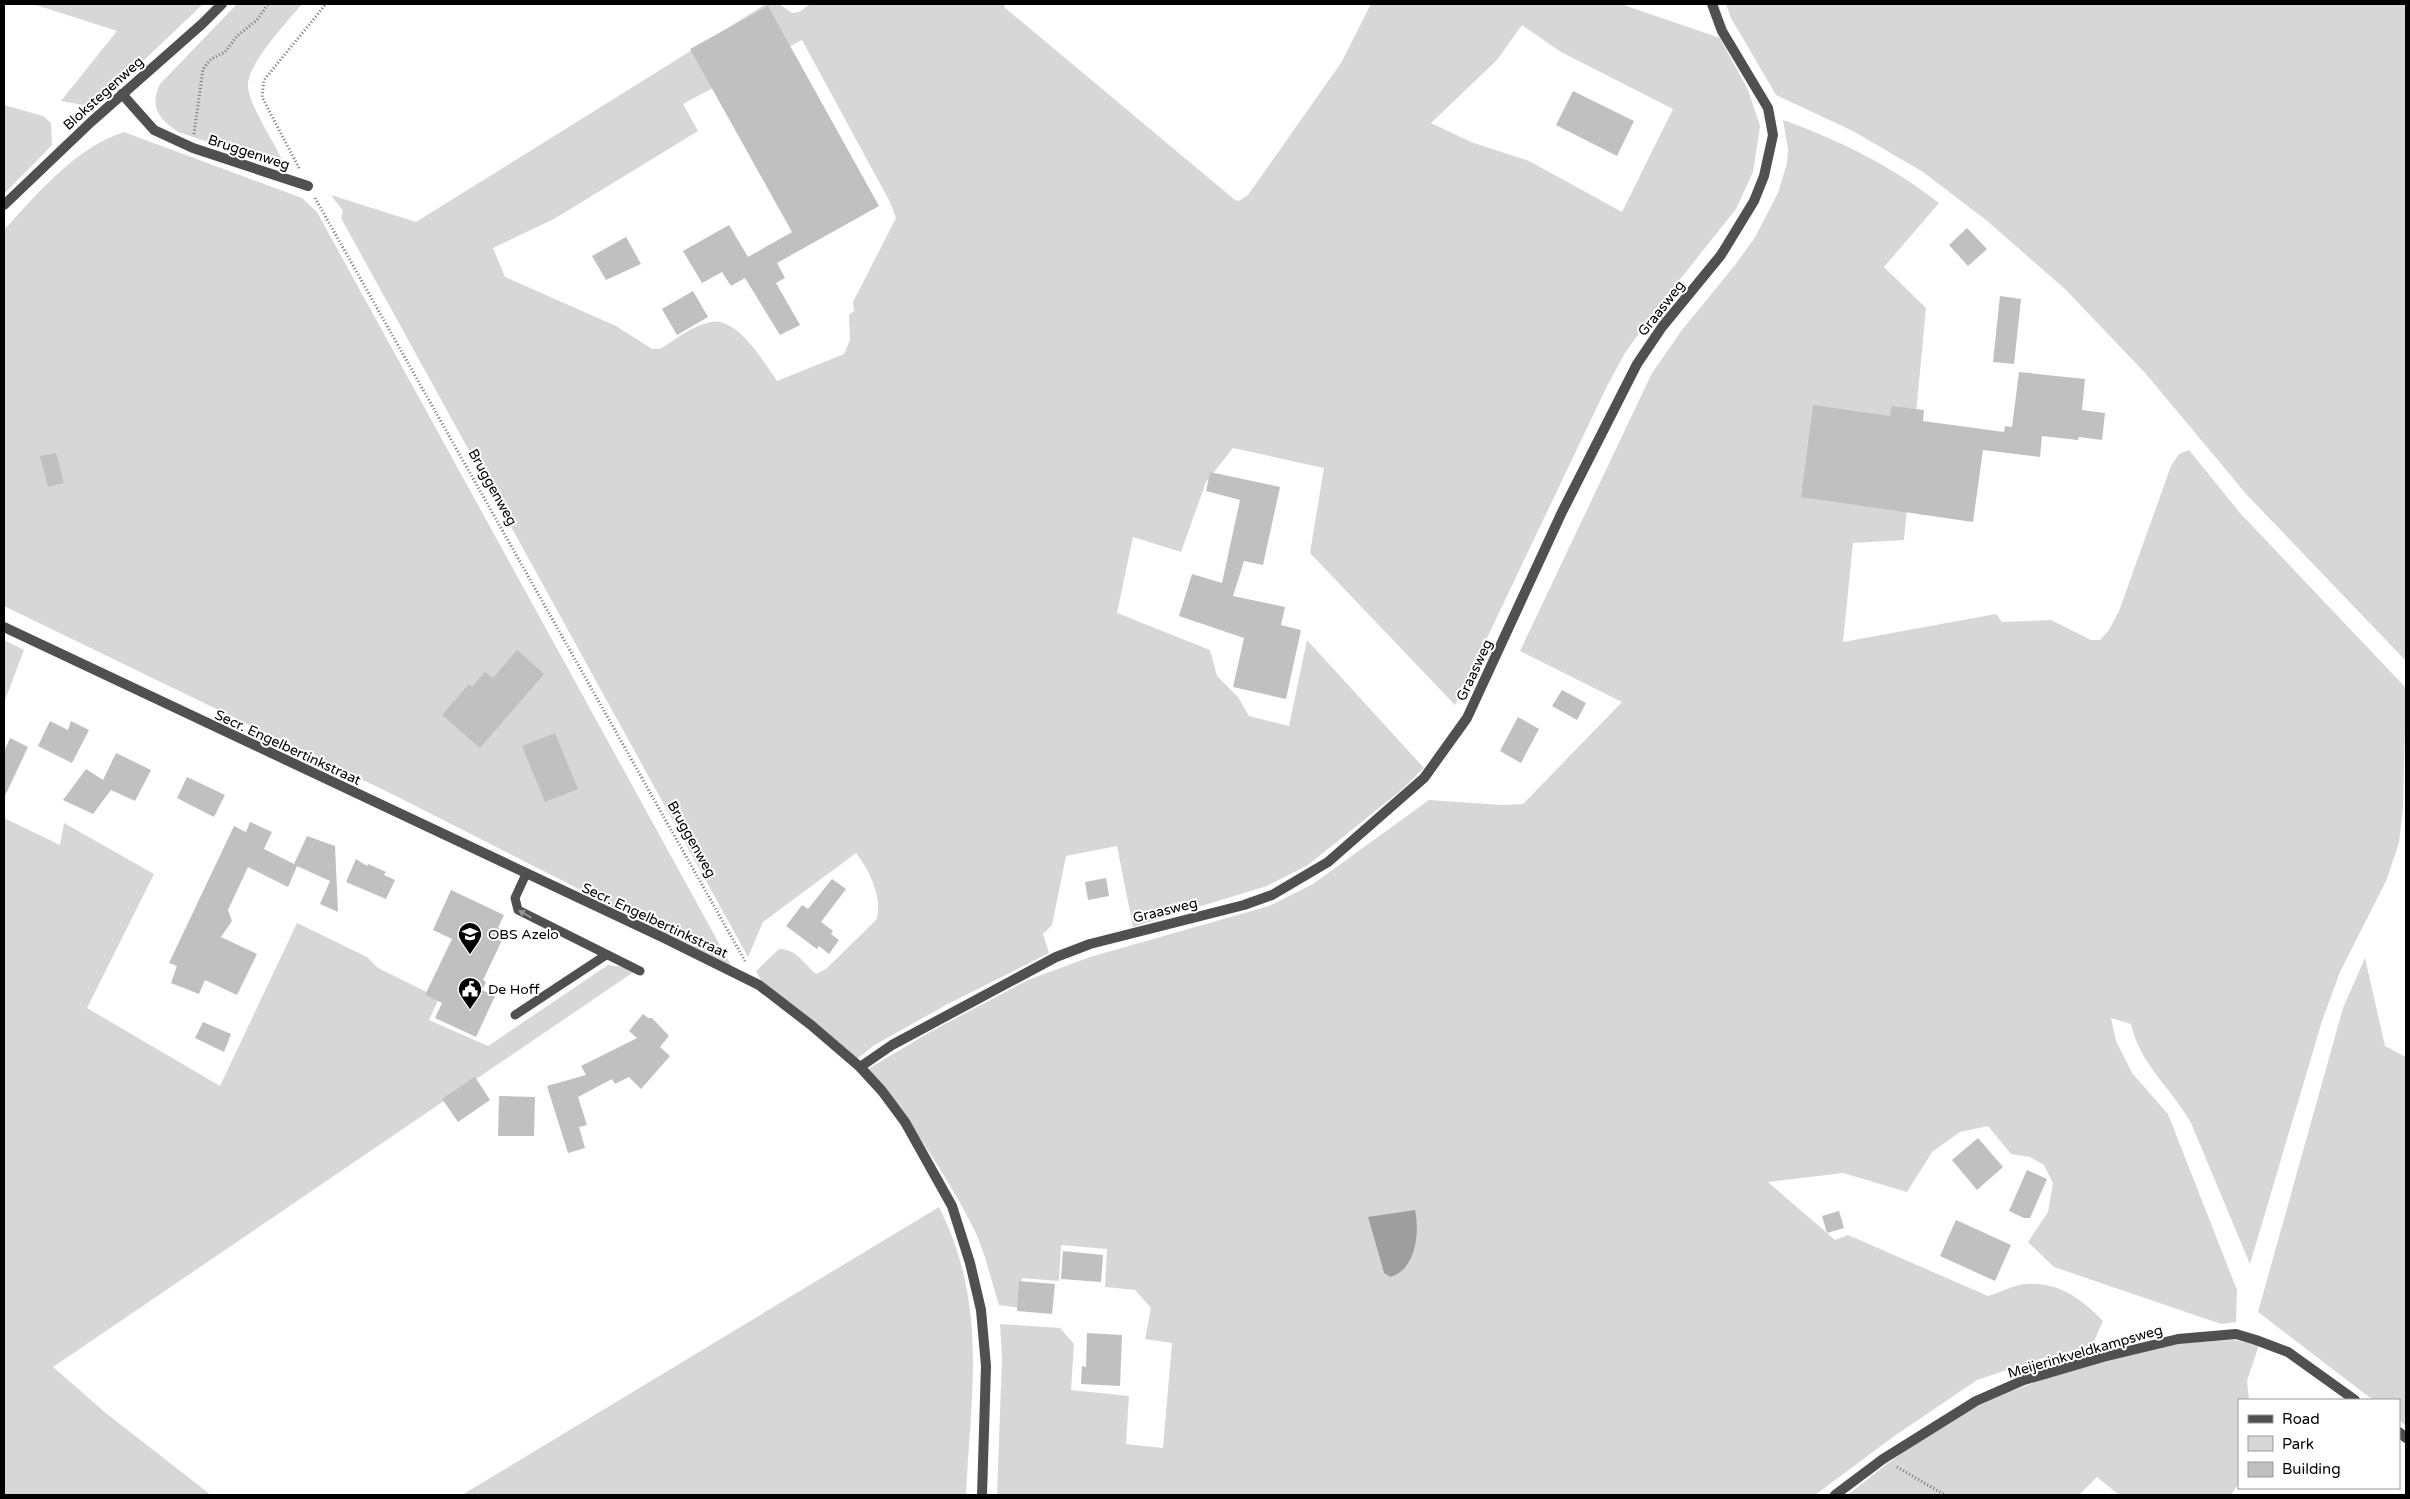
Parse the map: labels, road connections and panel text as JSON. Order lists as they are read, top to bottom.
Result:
{
  "streets": {
    "street": [
      "Blokstegenweg",
      "Bruggenweg",
      "Graasweg",
      "Secr. Engelbertinkstraat",
      "Meijerinkveldkampsweg"
    ]
  },
  "crossings": [
    ["Blokstegenweg", "Bruggenweg"],
    ["Graasweg", "Secr. Engelbertinkstraat"]
  ],
  "places": {
    "school or university": ["OBS Azelo"],
    "public building": ["De Hoff"]
  },
  "legend": ["Road", "Park", "Building"]
}
